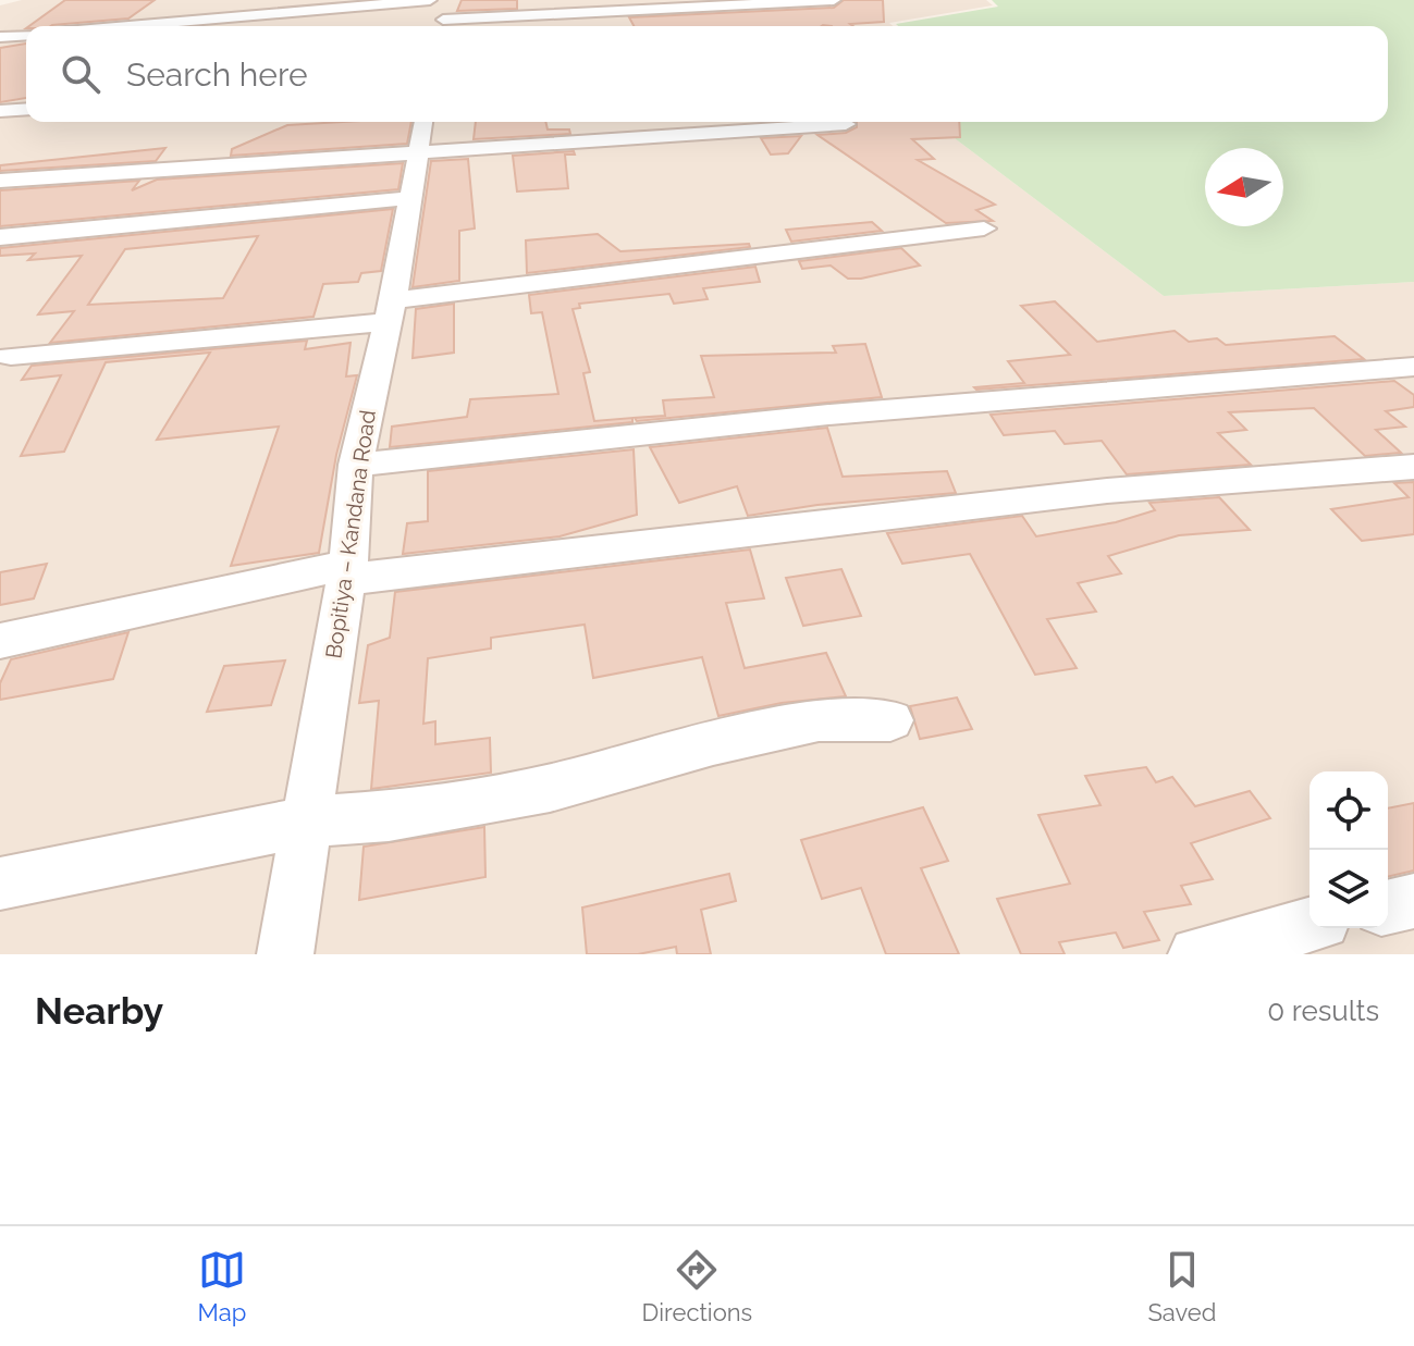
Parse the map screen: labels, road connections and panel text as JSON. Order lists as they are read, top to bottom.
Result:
{
  "streets": {
    "street": ["Bopitiya – Kandana Road"]
  },
  "north": "left",
  "page": {
    "search": "Search here",
    "heading": ["Nearby", "0 results"],
    "nav": ["Map", "Directions", "Saved"]
  }
}
